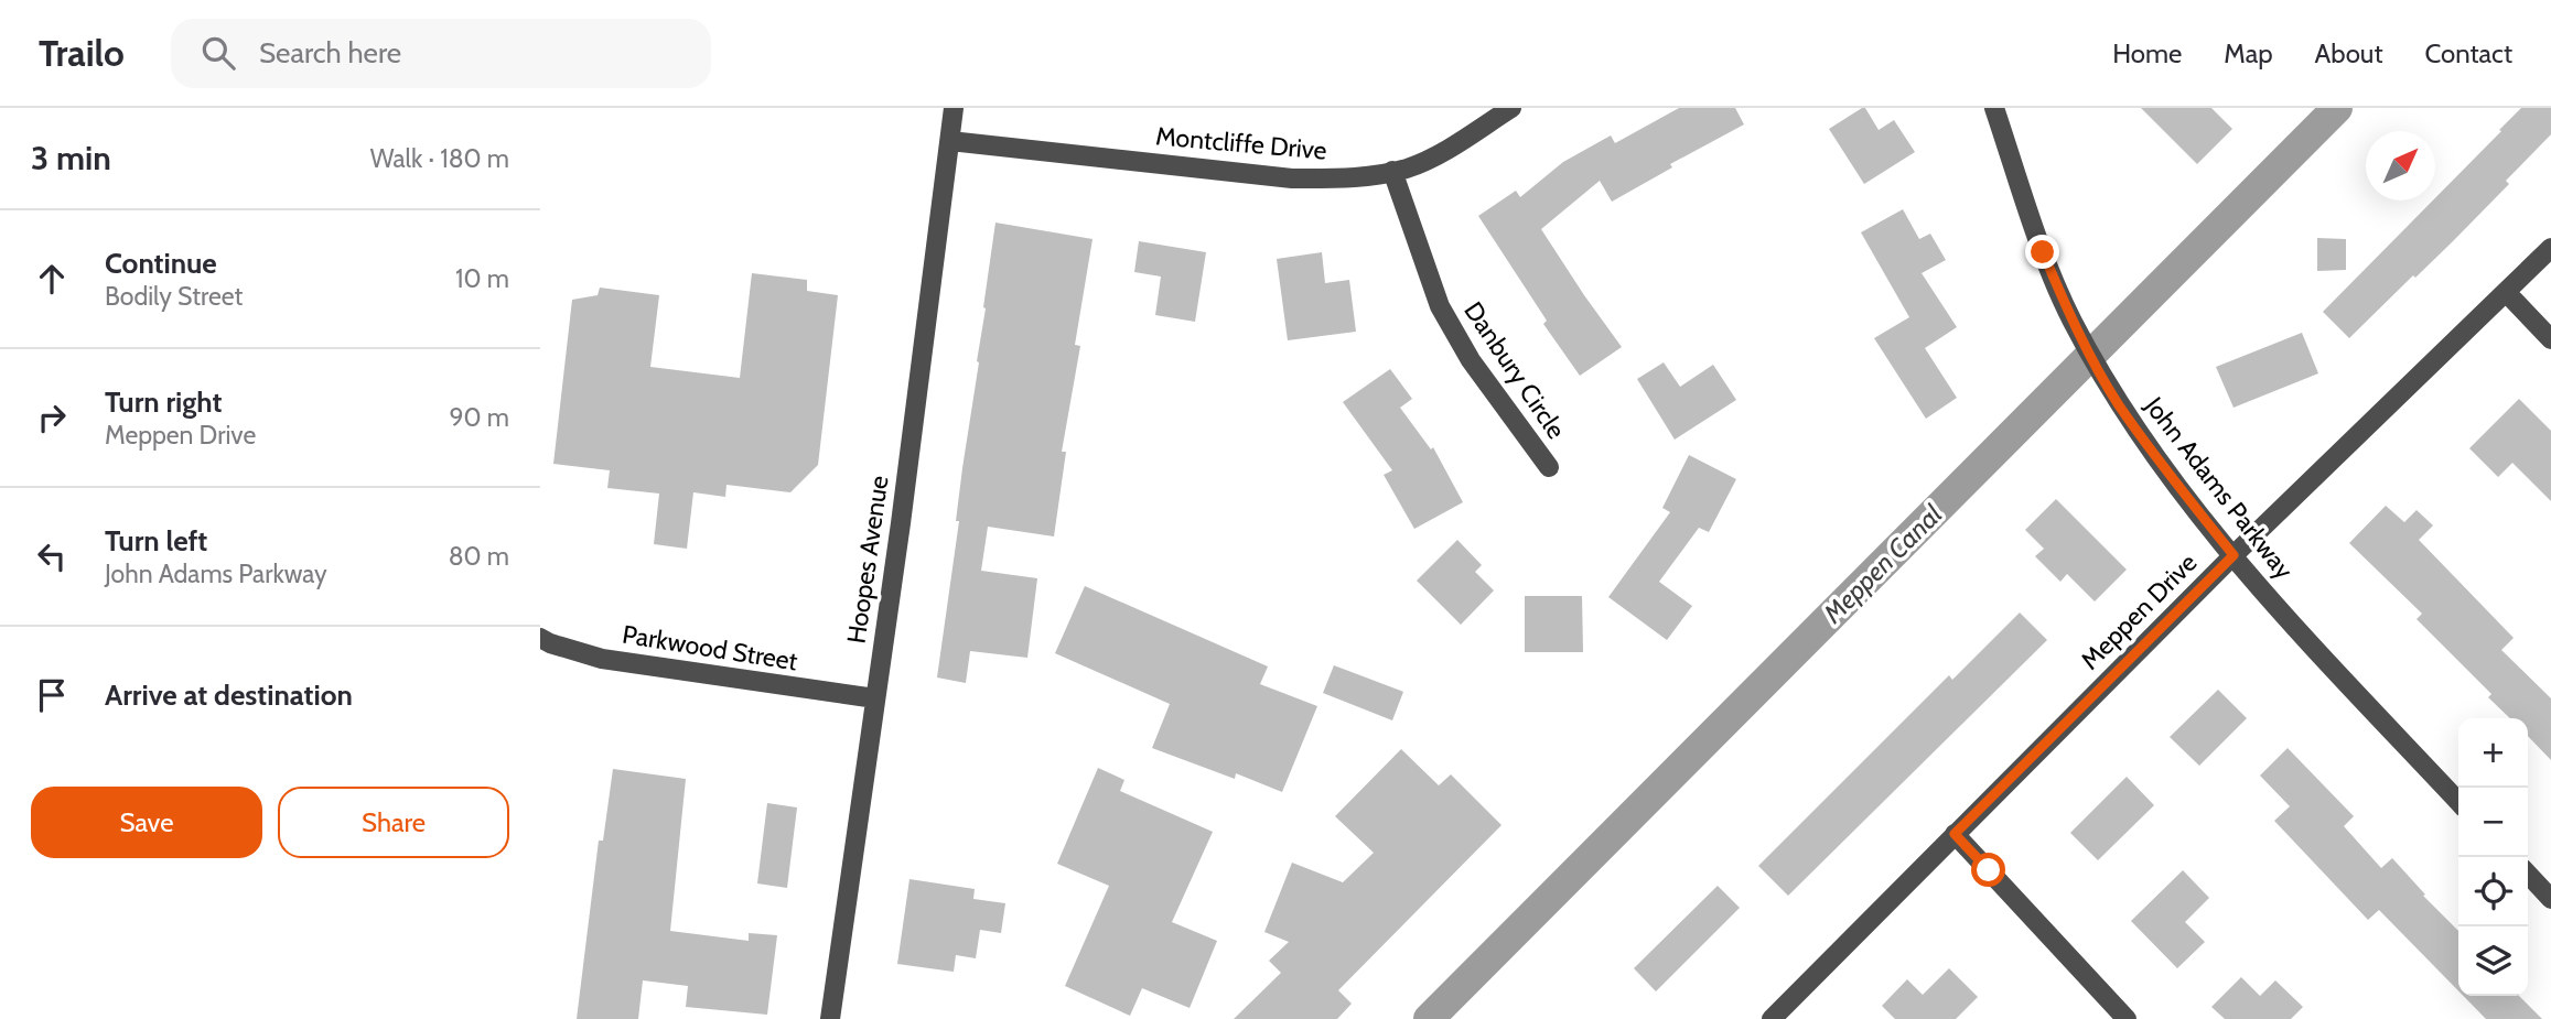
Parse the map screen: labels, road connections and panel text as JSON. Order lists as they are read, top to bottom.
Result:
{
  "streets": {
    "street": [
      "Montcliffe Drive",
      "Danbury Circle",
      "John Adams Parkway",
      "Hoopes Avenue",
      "Meppen Drive",
      "Parkwood Street"
    ]
  },
  "crossings": [
    ["Montcliffe Drive", "Danbury Circle"],
    ["Montcliffe Drive", "Hoopes Avenue"],
    ["John Adams Parkway", "Meppen Drive"],
    ["Hoopes Avenue", "Parkwood Street"]
  ],
  "water": ["Meppen Canal"],
  "north": "top right",
  "page": {
    "header": "Trailo",
    "search": "Search here",
    "nav": [
      "Home",
      "Map",
      "About",
      "Contact"
    ],
    "heading": ["3 min", "Walk · 180 m"],
    "list": [
      ["Continue", "Bodily Street", "10 m"],
      ["Turn right", "Meppen Drive", "90 m"],
      ["Turn left", "John Adams Parkway", "80 m"],
      "Arrive at destination"
    ],
    "map_buttons": ["+", "−"],
    "buttons": ["Save", "Share"]
  }
}
